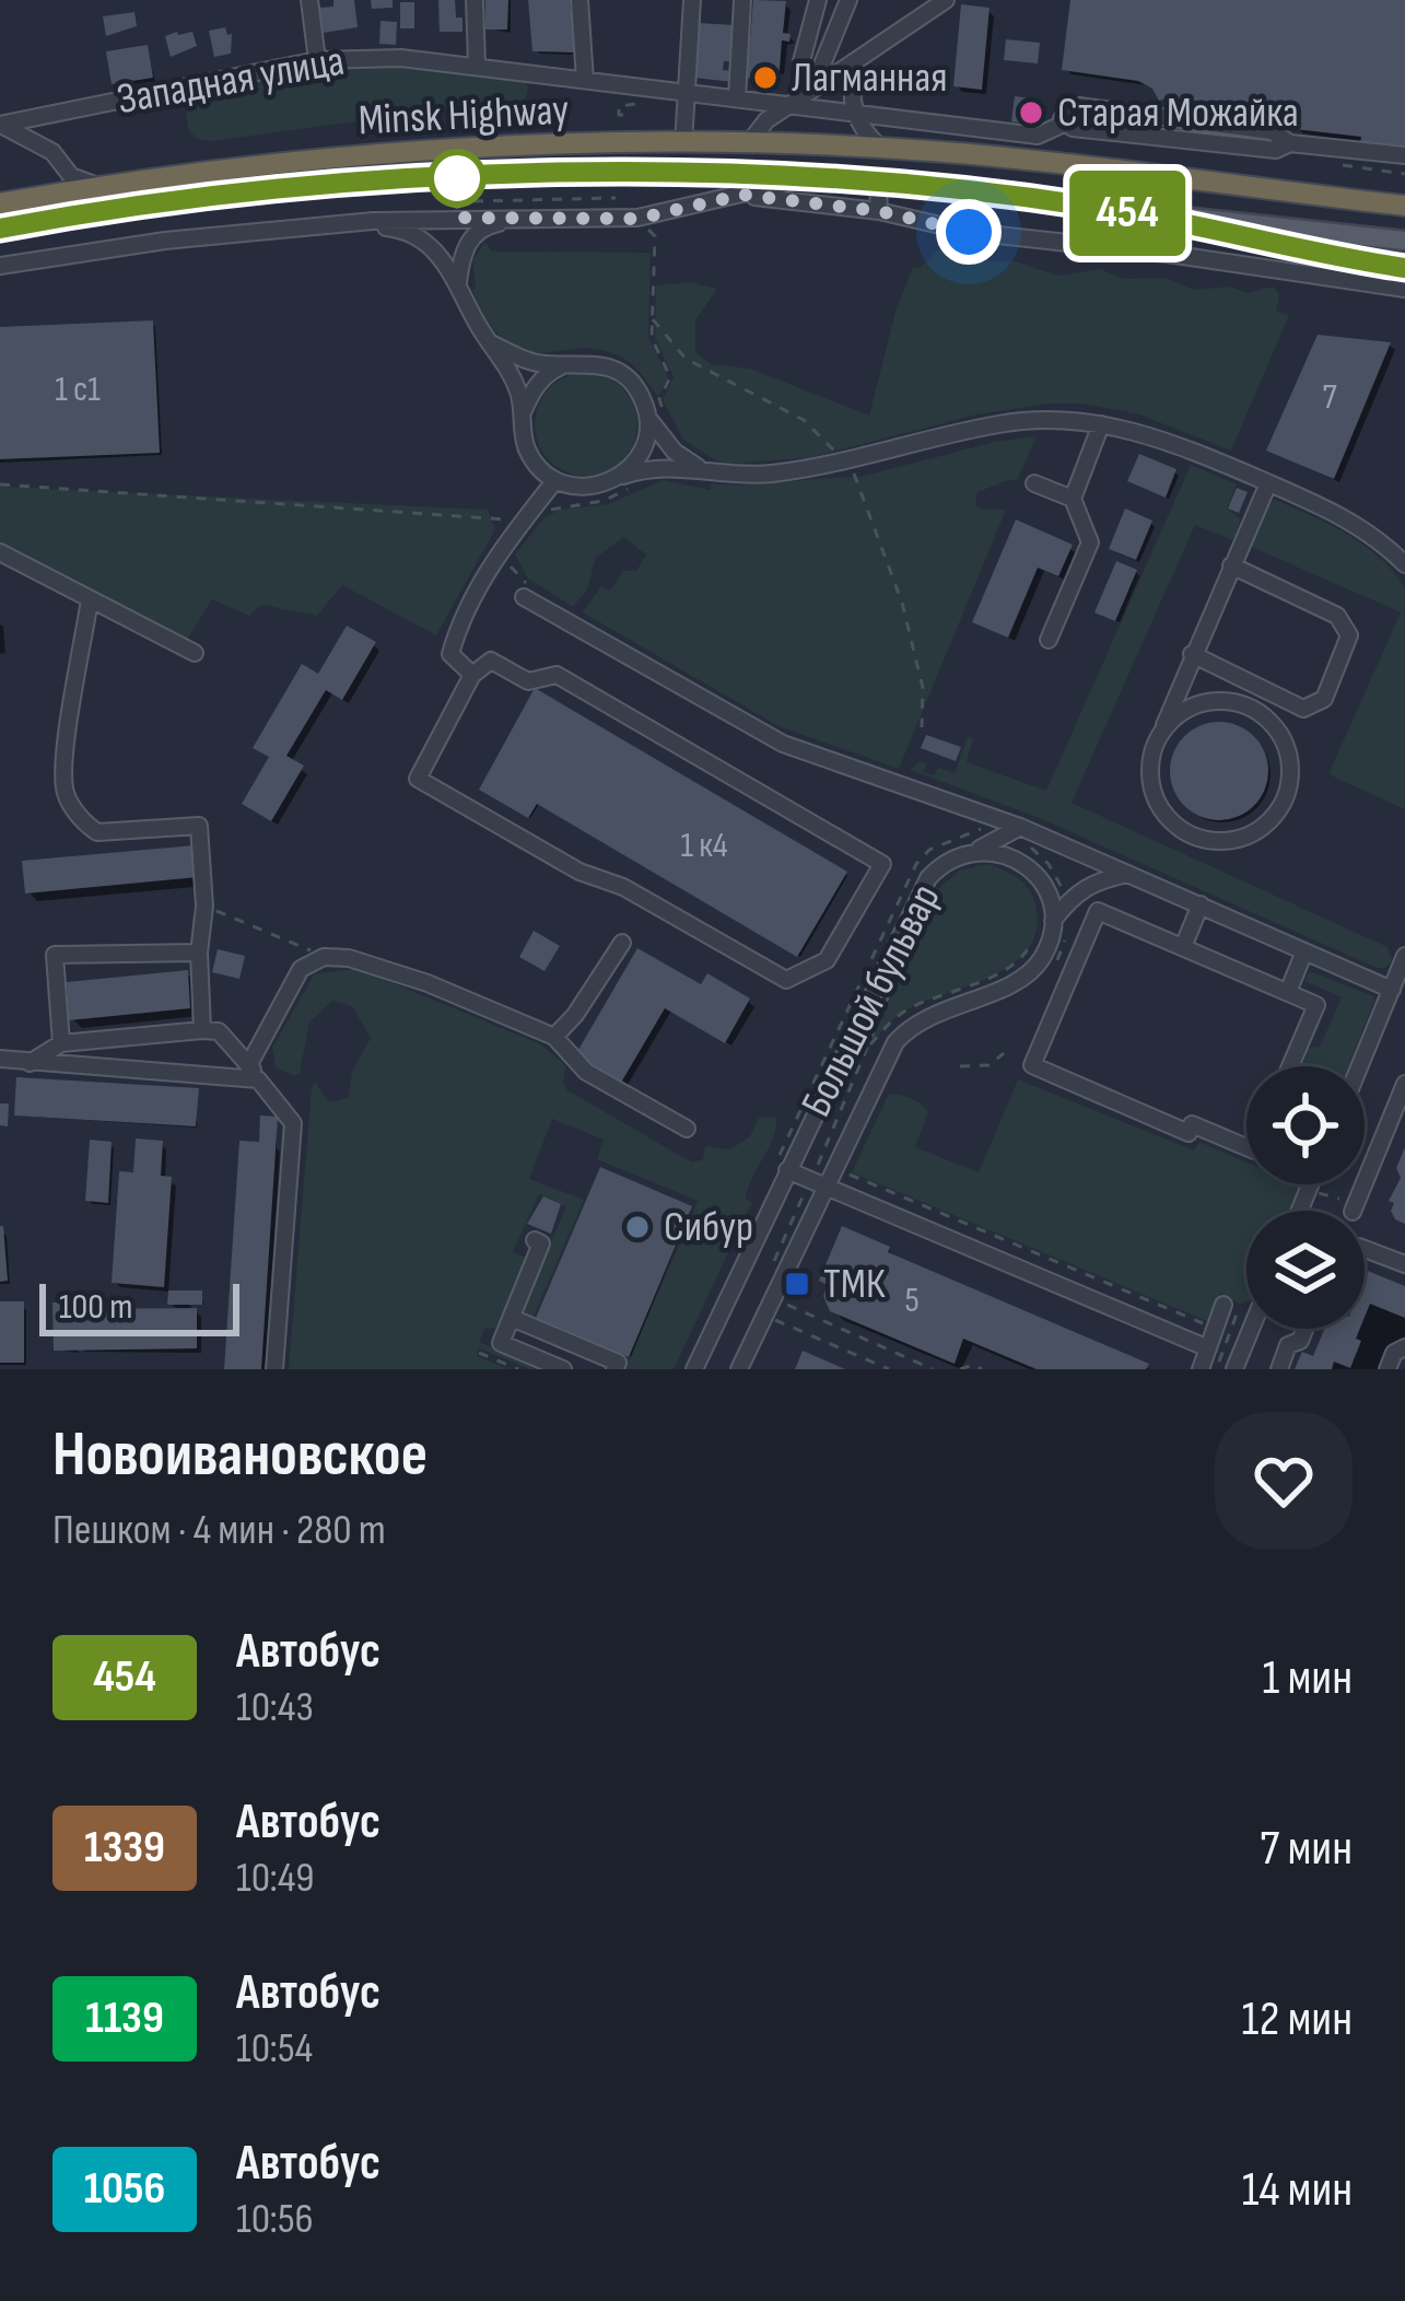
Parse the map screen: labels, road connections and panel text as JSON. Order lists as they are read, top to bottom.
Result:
{
  "streets": {
    "highway": ["Minsk Highway"],
    "street": ["Западная улица", "Большой бульвар"]
  },
  "places": {
    "other": ["Лагманная", "Старая Можайка", "Сибур"],
    "transit": ["ТМК"]
  },
  "lines": ["bus line 454"],
  "house_numbers": [
    "1 с1",
    "7",
    "1 к4",
    "5"
  ],
  "scale_bar": "100 m",
  "page": {
    "on_map": "454",
    "scale": "100 m",
    "heading": ["Новоивановское", "Пешком · 4 мин · 280 m"],
    "list": [
      {
        "mark": "454",
        "name": "Автобус",
        "note": "10:43",
        "value": "1 мин"
      },
      {
        "mark": "1339",
        "name": "Автобус",
        "note": "10:49",
        "value": "7 мин"
      },
      {
        "mark": "1139",
        "name": "Автобус",
        "note": "10:54",
        "value": "12 мин"
      },
      {
        "mark": "1056",
        "name": "Автобус",
        "note": "10:56",
        "value": "14 мин"
      }
    ]
  }
}
